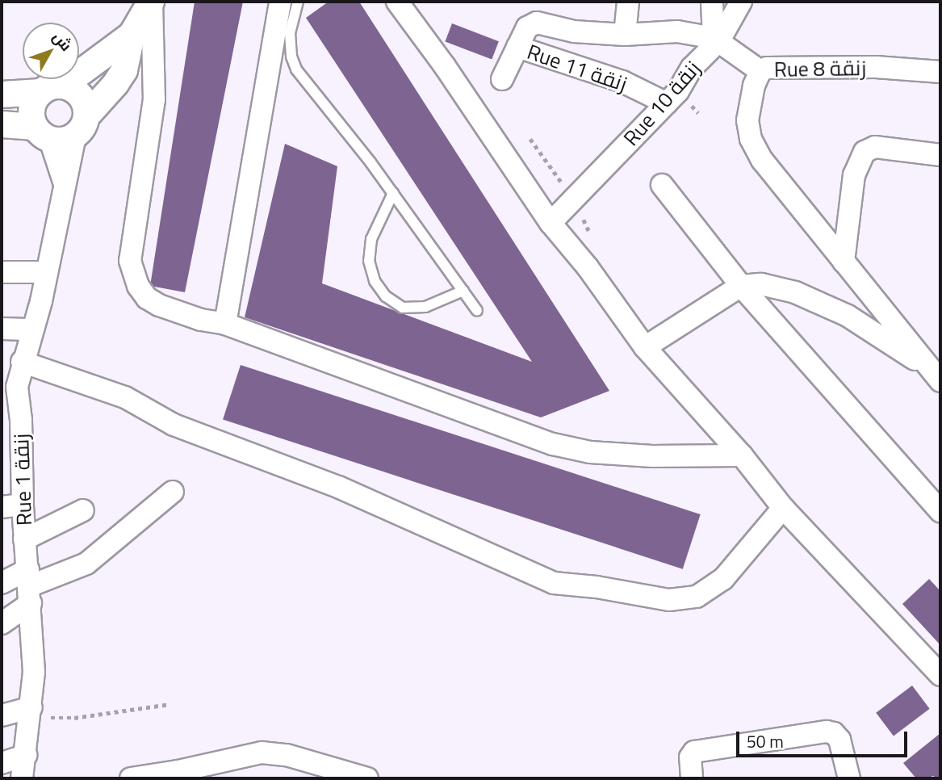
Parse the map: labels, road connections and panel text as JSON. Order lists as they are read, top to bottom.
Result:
{
  "streets": {
    "street": [
      "Rue 11 زنقة",
      "Rue 8 زنقة",
      "Rue 10 زنقة",
      "Rue 1 زنقة"
    ]
  },
  "crossings": [
    ["Rue 11 زنقة", "Rue 10 زنقة"]
  ],
  "scale_bar": "50 m",
  "north": "top right"
}
